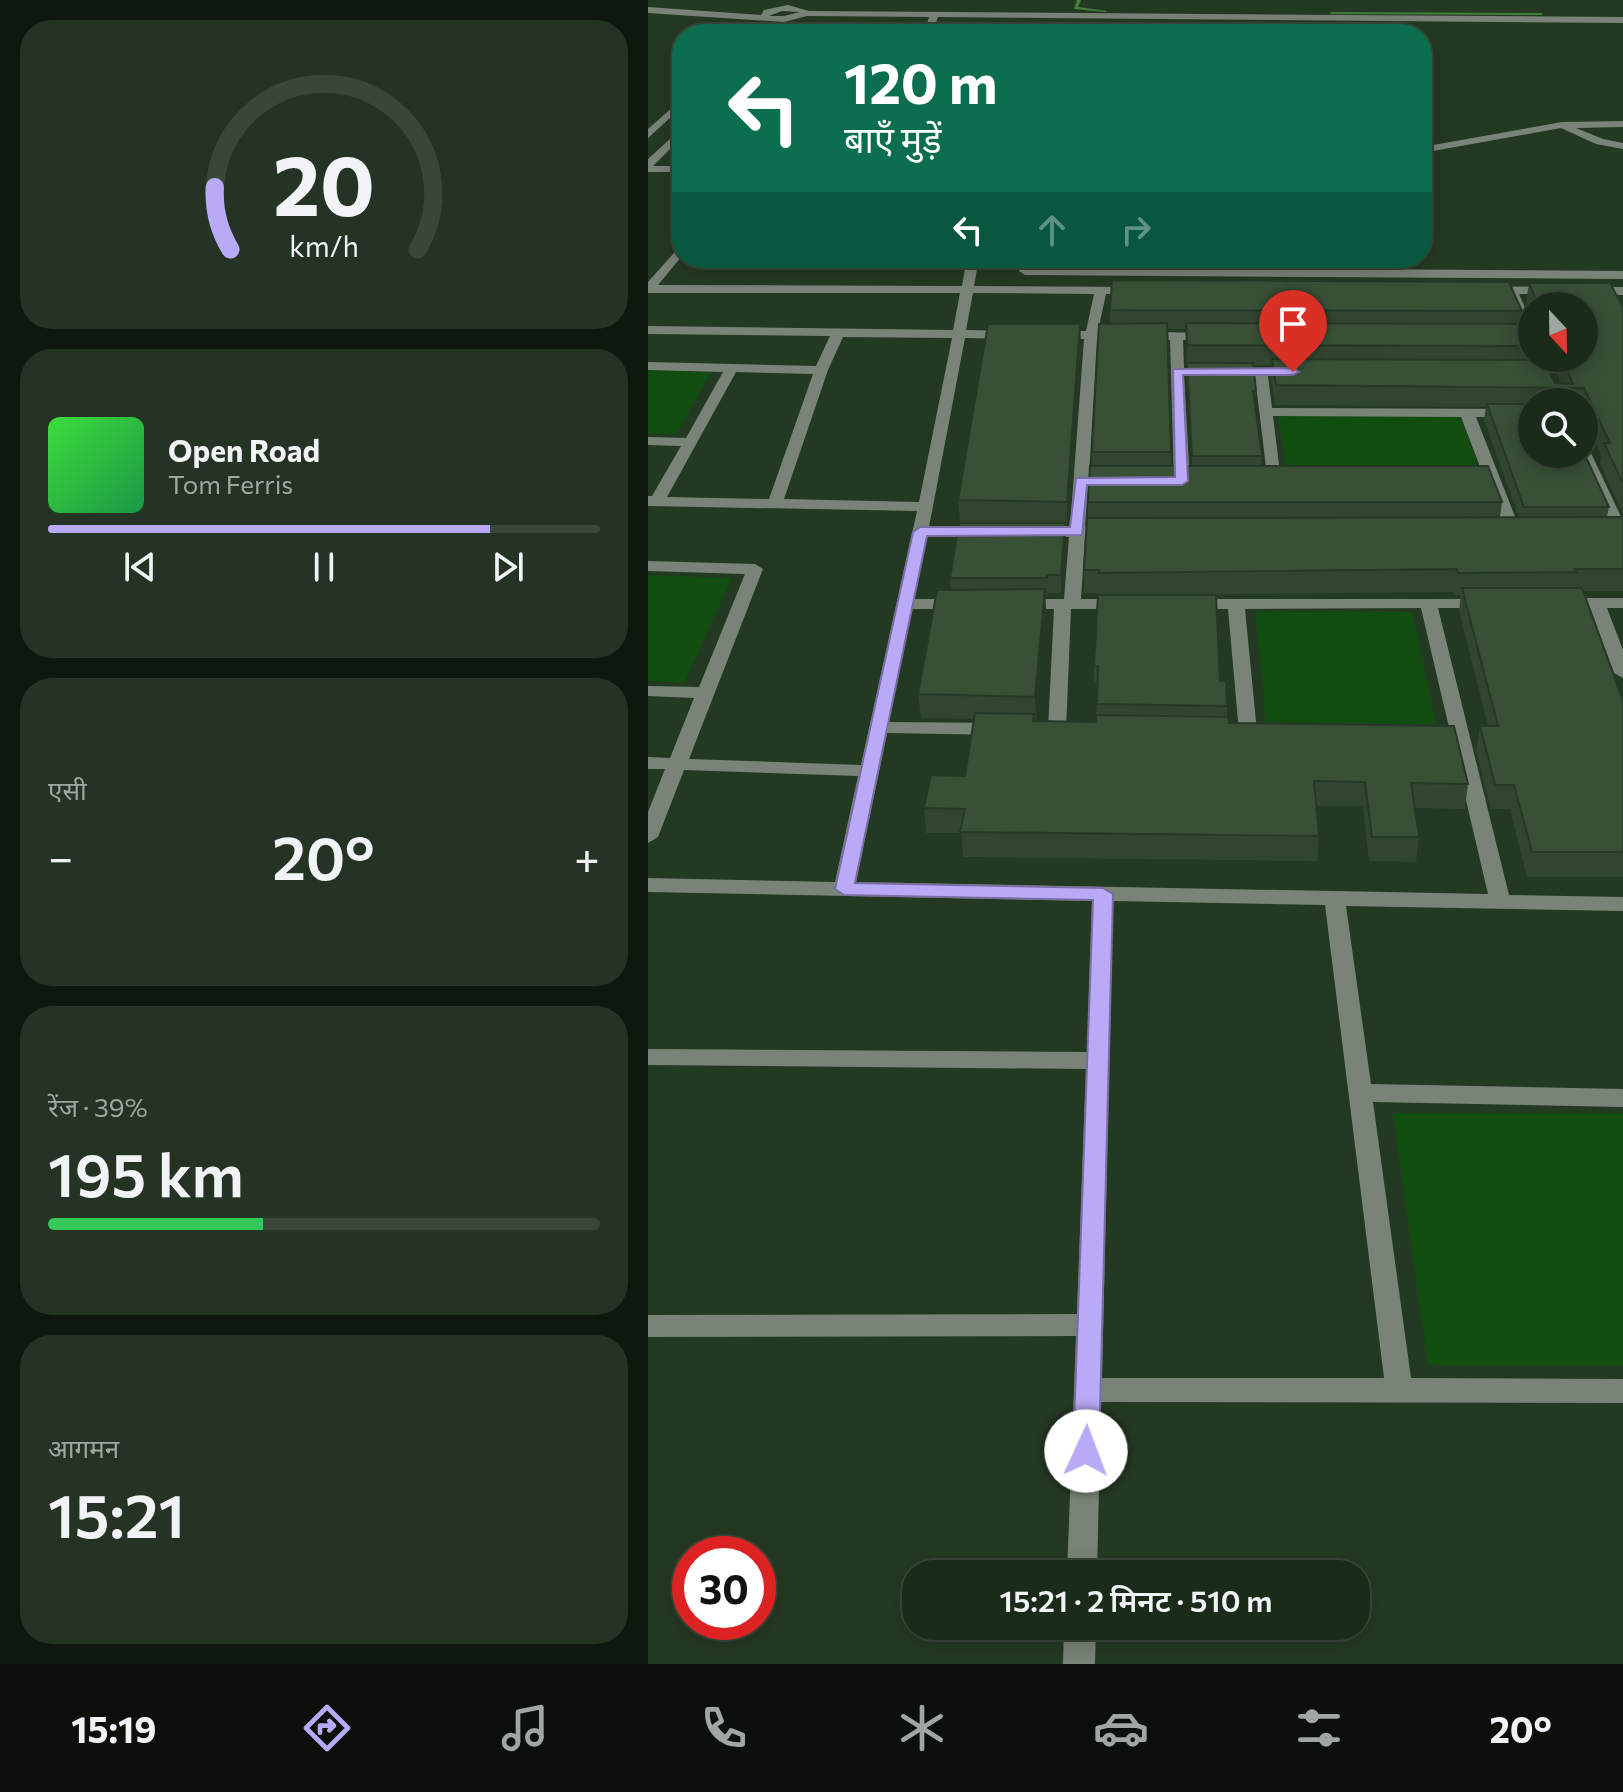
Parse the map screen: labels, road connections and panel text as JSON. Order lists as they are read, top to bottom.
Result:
{
  "north": "bottom",
  "page": {
    "turn": ["120 m", "बाएँ मुड़ें"],
    "song": ["Open Road", "Tom Ferris"],
    "tile": [
      "एसी",
      ["रेंज · 39%", "195 km"],
      ["आगमन", "15:21"]
    ],
    "heat": ["−", "20°", "+"],
    "limit": "30",
    "trip": "15:21 · 2 मिनट · 510 m",
    "tabs": ["15:19", "20°"],
    "gauge": ["20", "km/h"]
  }
}
